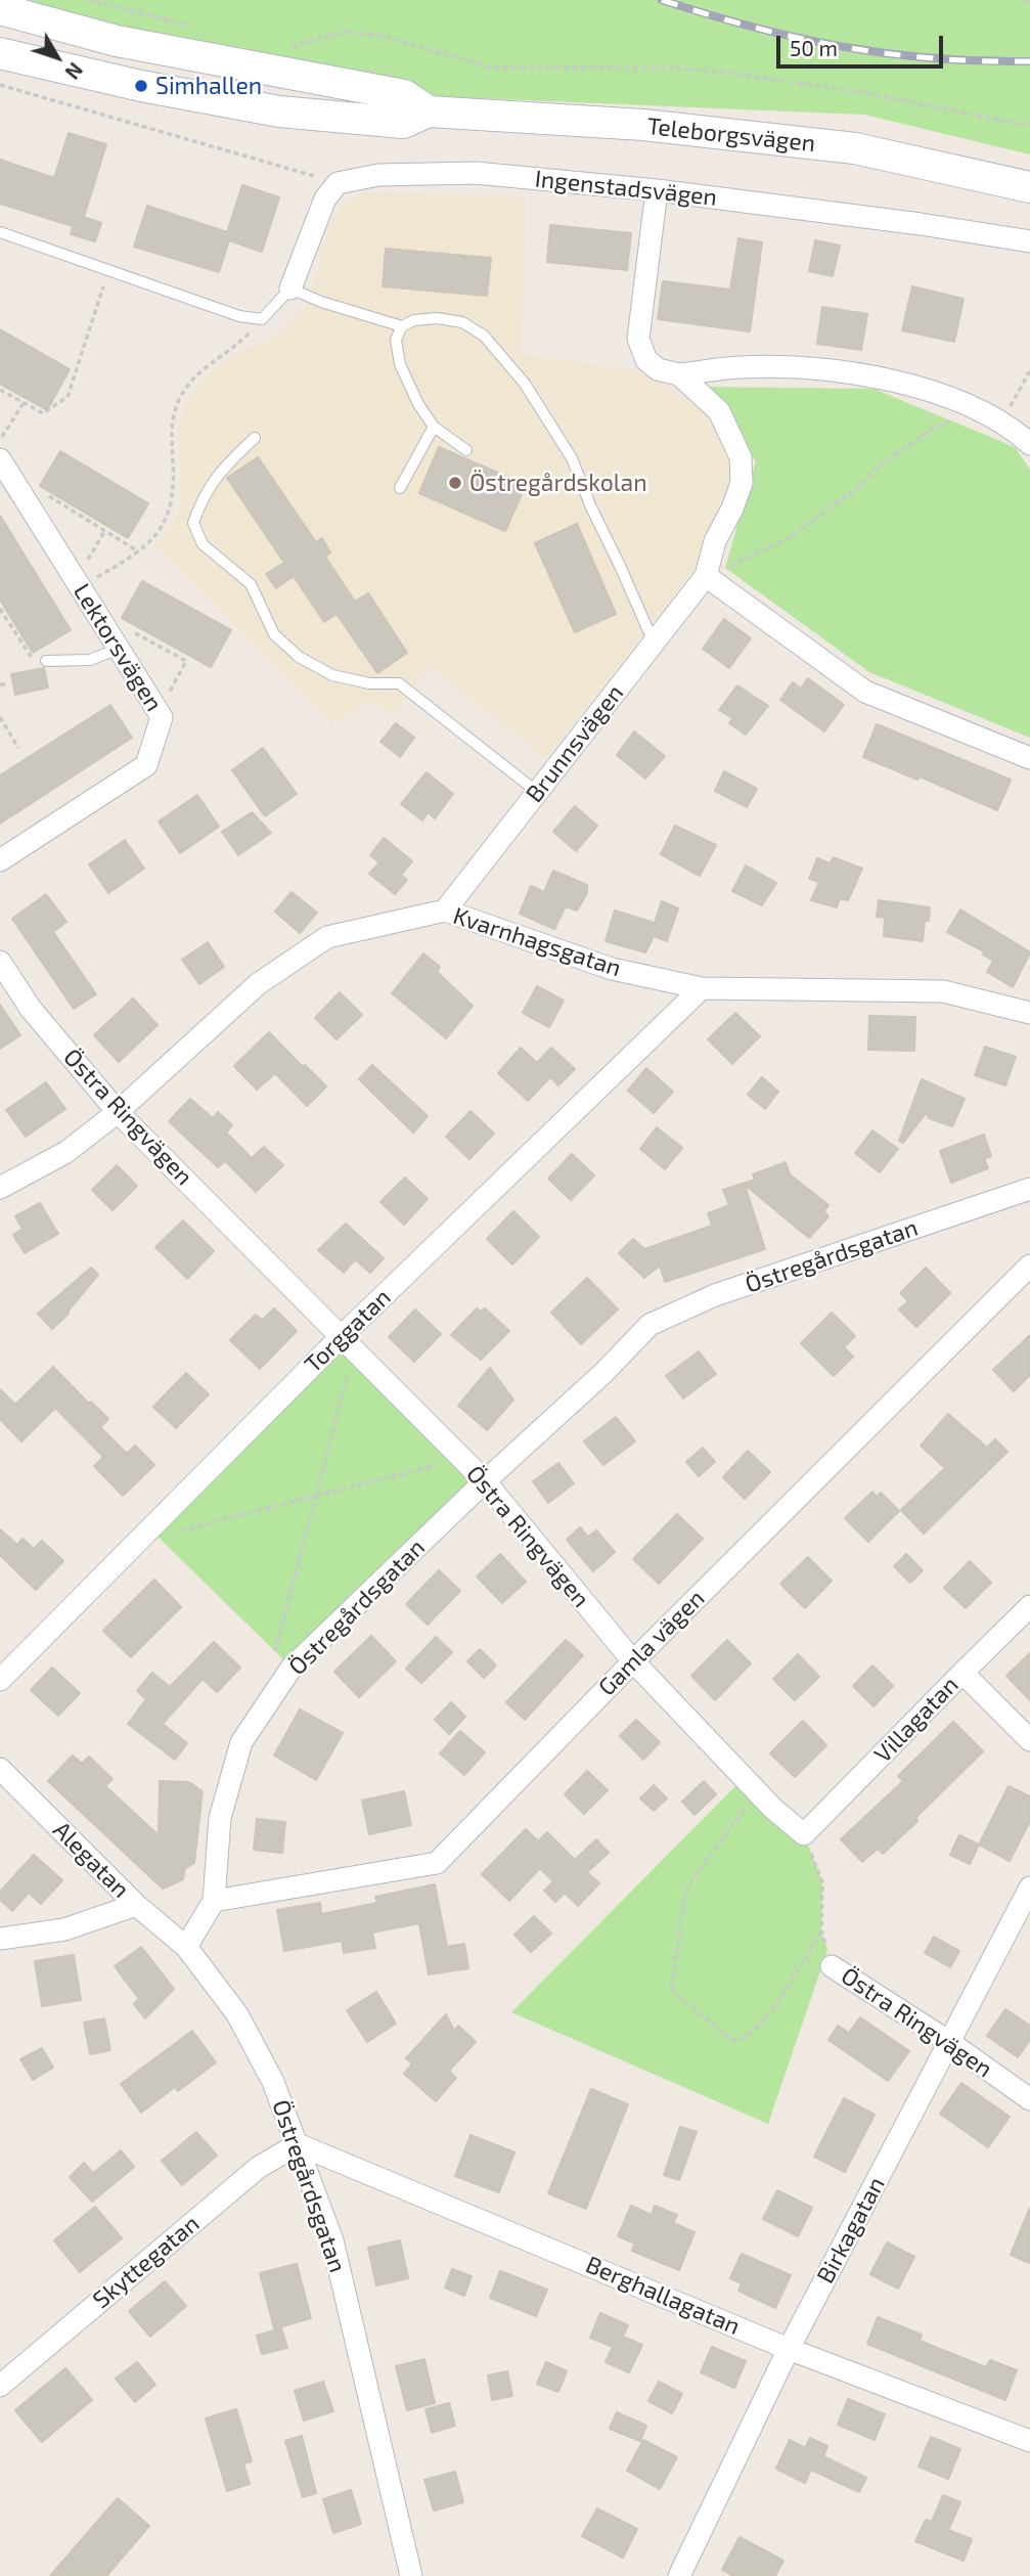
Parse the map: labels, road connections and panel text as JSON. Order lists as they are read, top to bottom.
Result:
{
  "streets": {
    "main road": ["Teleborgsvägen"],
    "street": [
      "Ingenstadsvägen",
      "Lektorsvägen",
      "Brunnsvägen",
      "Kvarnhagsgatan",
      "Östra Ringvägen",
      "Östregårdsgatan",
      "Torggatan",
      "Gamla vägen",
      "Villagatan",
      "Alegatan",
      "Birkagatan",
      "Skyttegatan",
      "Berghallagatan"
    ]
  },
  "crossings": [
    ["Brunnsvägen", "Kvarnhagsgatan"],
    ["Kvarnhagsgatan", "Östra Ringvägen"],
    ["Kvarnhagsgatan", "Torggatan"],
    ["Östra Ringvägen", "Östregårdsgatan"],
    ["Östra Ringvägen", "Torggatan"],
    ["Östra Ringvägen", "Gamla vägen"],
    ["Östra Ringvägen", "Villagatan"],
    ["Östra Ringvägen", "Birkagatan"],
    ["Östregårdsgatan", "Gamla vägen"],
    ["Östregårdsgatan", "Alegatan"],
    ["Östregårdsgatan", "Skyttegatan"],
    ["Östregårdsgatan", "Berghallagatan"],
    ["Birkagatan", "Berghallagatan"],
    ["Skyttegatan", "Berghallagatan"]
  ],
  "places": ["Simhallen", "Östregårdskolan"],
  "scale_bar": "50 m",
  "north": "bottom right"
}
